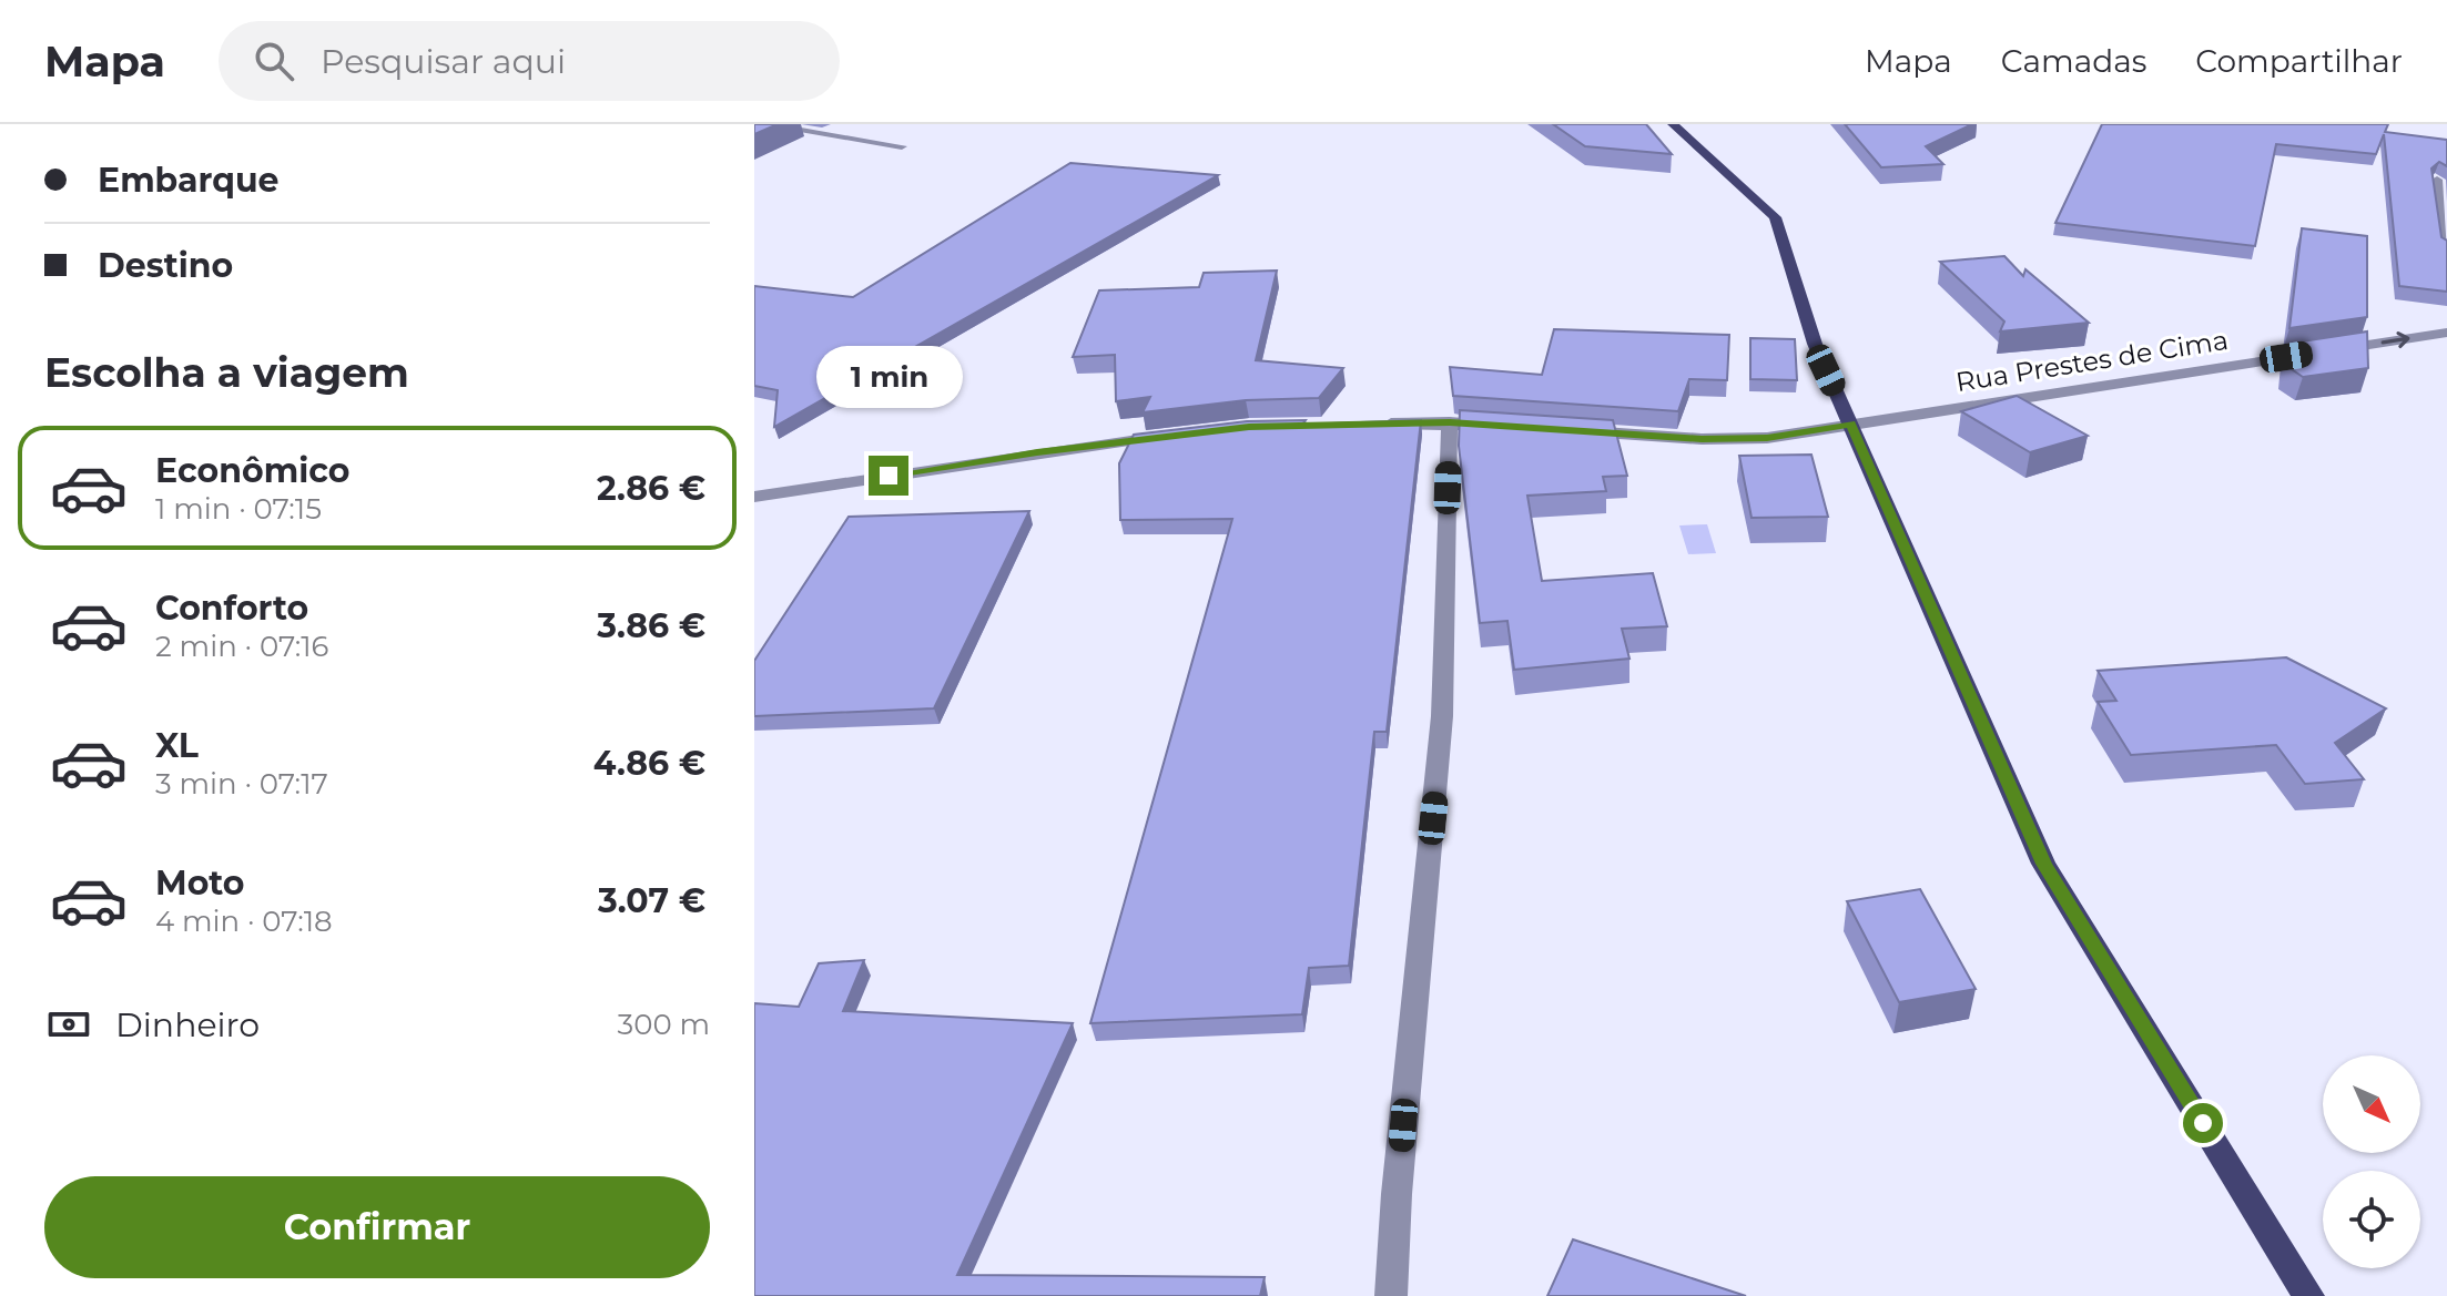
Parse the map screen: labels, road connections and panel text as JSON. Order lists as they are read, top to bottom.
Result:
{
  "streets": {
    "street": ["Rua Prestes de Cima"]
  },
  "one_way": ["Rua Prestes de Cima"],
  "north": "bottom right",
  "page": {
    "header": "Mapa",
    "search": "Pesquisar aqui",
    "nav": ["Mapa", "Camadas", "Compartilhar"],
    "banner": ["Embarque", "Destino"],
    "heading": "Escolha a viagem",
    "bubble": "1 min",
    "list": [
      {
        "name": "Econômico",
        "note": "1 min · 07:15",
        "value": "2.86 €"
      },
      {
        "name": "Conforto",
        "note": "2 min · 07:16",
        "value": "3.86 €"
      },
      {
        "name": "XL",
        "note": "3 min · 07:17",
        "value": "4.86 €"
      },
      {
        "name": "Moto",
        "note": "4 min · 07:18",
        "value": "3.07 €"
      }
    ],
    "pay": ["Dinheiro", "300 m"],
    "buttons": "Confirmar"
  }
}
